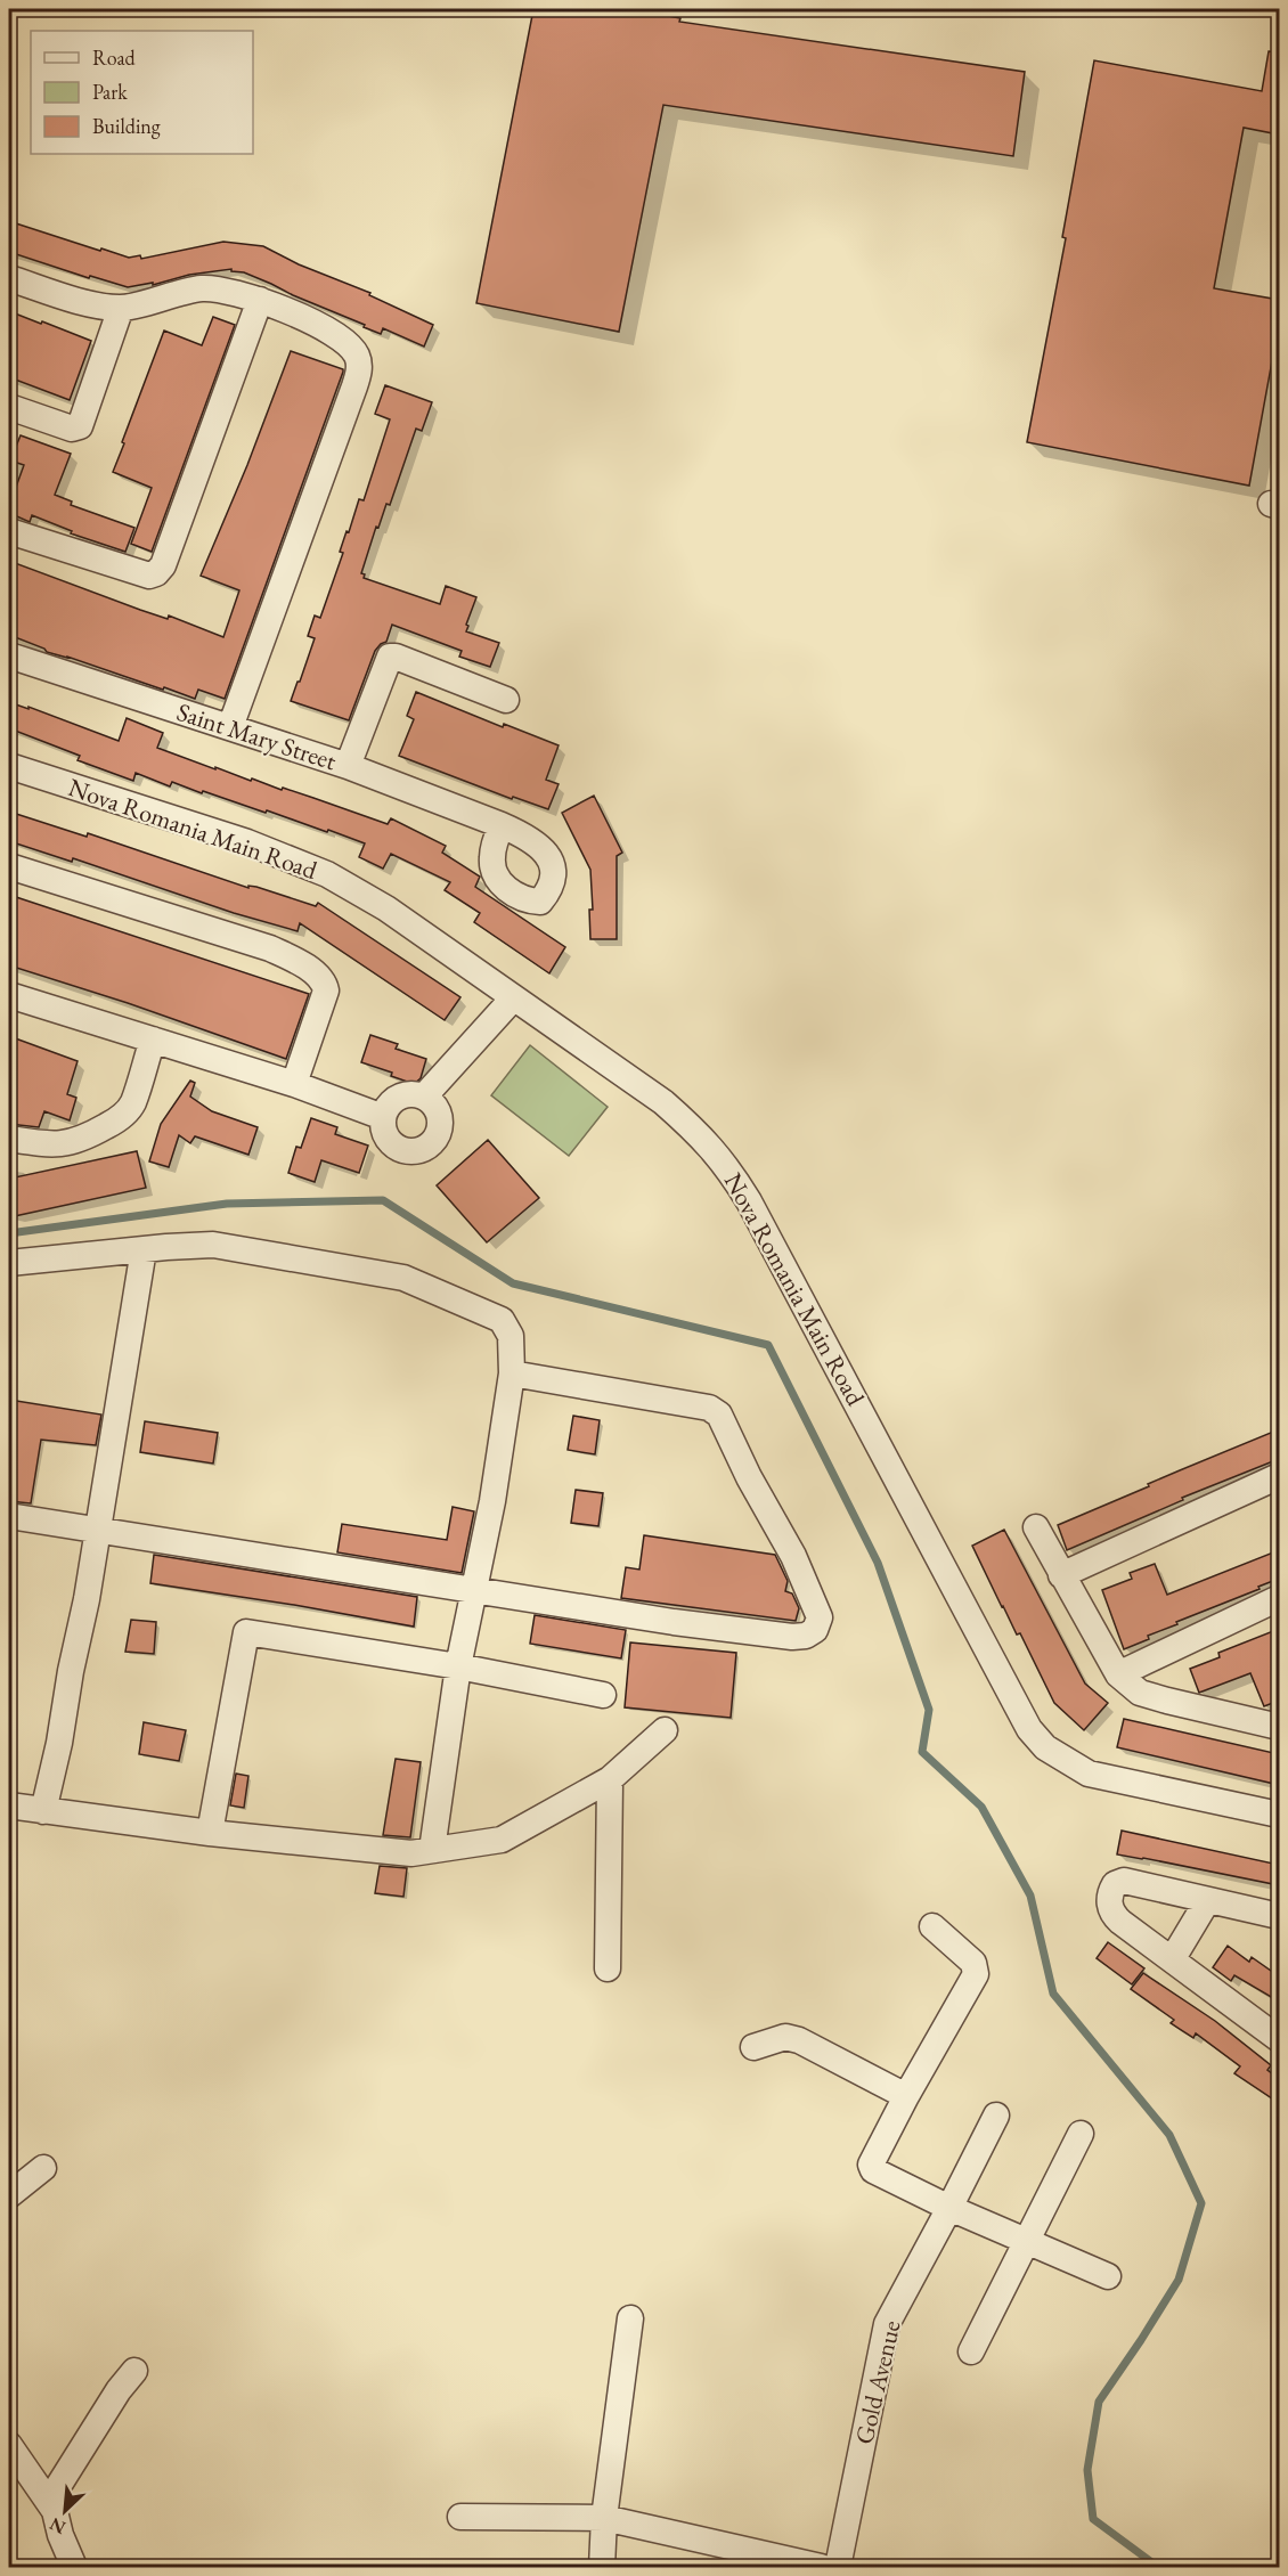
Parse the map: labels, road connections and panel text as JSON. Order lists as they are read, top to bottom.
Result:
{
  "streets": {
    "street": ["Saint Mary Street", "Nova Romania Main Road", "Gold Avenue"]
  },
  "legend": ["Road", "Park", "Building"],
  "north": "bottom left"
}
